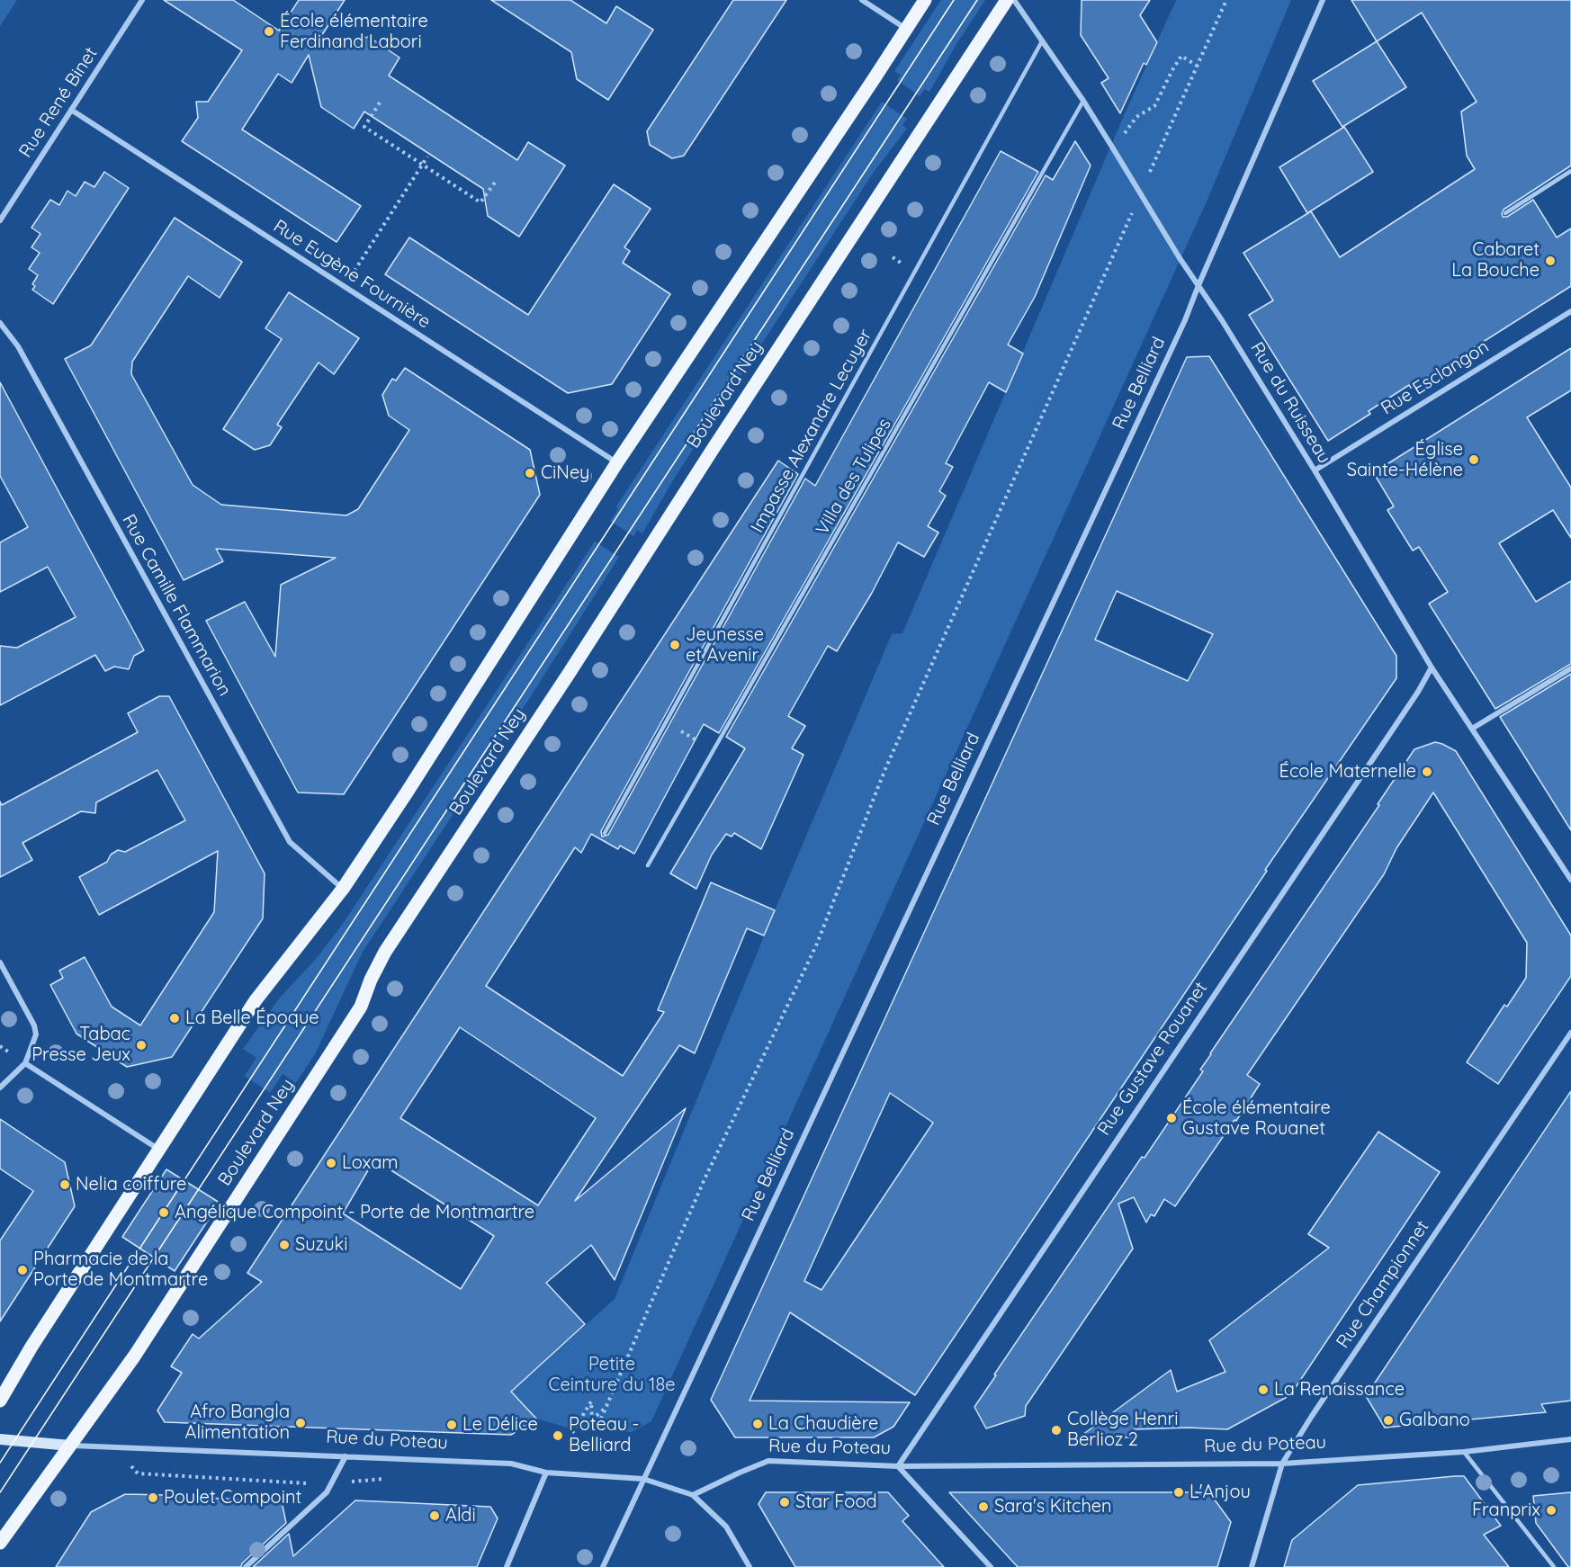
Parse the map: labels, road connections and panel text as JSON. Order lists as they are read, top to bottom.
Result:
{
  "streets": {
    "main road": ["Boulevard Ney"],
    "street": [
      "Rue René Binet",
      "Rue Eugène Fournière",
      "Rue Esclangon",
      "Rue Belliard",
      "Rue du Ruisseau",
      "Rue Camille Flammarion",
      "Rue Gustave Rouanet",
      "Rue Championnet",
      "Rue du Poteau"
    ],
    "lane": ["Impasse Alexandre Lecuyer", "Villa des Tulipes"]
  },
  "crossings": [
    ["Rue René Binet", "Rue Eugène Fournière"],
    ["Rue Esclangon", "Rue du Ruisseau"],
    ["Rue Belliard", "Rue du Ruisseau"],
    ["Rue Belliard", "Rue du Poteau"],
    ["Boulevard Ney", "Rue du Poteau"],
    ["Rue du Ruisseau", "Impasse Alexandre Lecuyer"],
    ["Rue du Ruisseau", "Villa des Tulipes"],
    ["Rue du Ruisseau", "Rue Gustave Rouanet"],
    ["Rue Gustave Rouanet", "Rue du Poteau"],
    ["Rue Championnet", "Rue du Poteau"]
  ],
  "parks": ["Petite Ceinture du 18e"],
  "places": [
    "École élémentaire Ferdinand Labori",
    "Cabaret La Bouche",
    "Église Sainte-Hélène",
    "CiNey",
    "Jeunesse et Avenir",
    "École Maternelle",
    "La Belle Époque",
    "Tabac Presse Jeux",
    "École élémentaire Gustave Rouanet",
    "Loxam",
    "Nelia coiffure",
    "Angélique Compoint - Porte de Montmartre",
    "Suzuki",
    "Pharmacie de la Porte de Montmartre",
    "La Renaissance",
    "Galbano",
    "Afro Bangla Alimentation",
    "La Chaudière",
    "Le Délice",
    "Collège Henri Berlioz 2",
    "Poteau - Belliard",
    "L'Anjou",
    "Poulet Compoint",
    "Star Food",
    "Sara's Kitchen",
    "Franprix",
    "Aldi"
  ]
}
